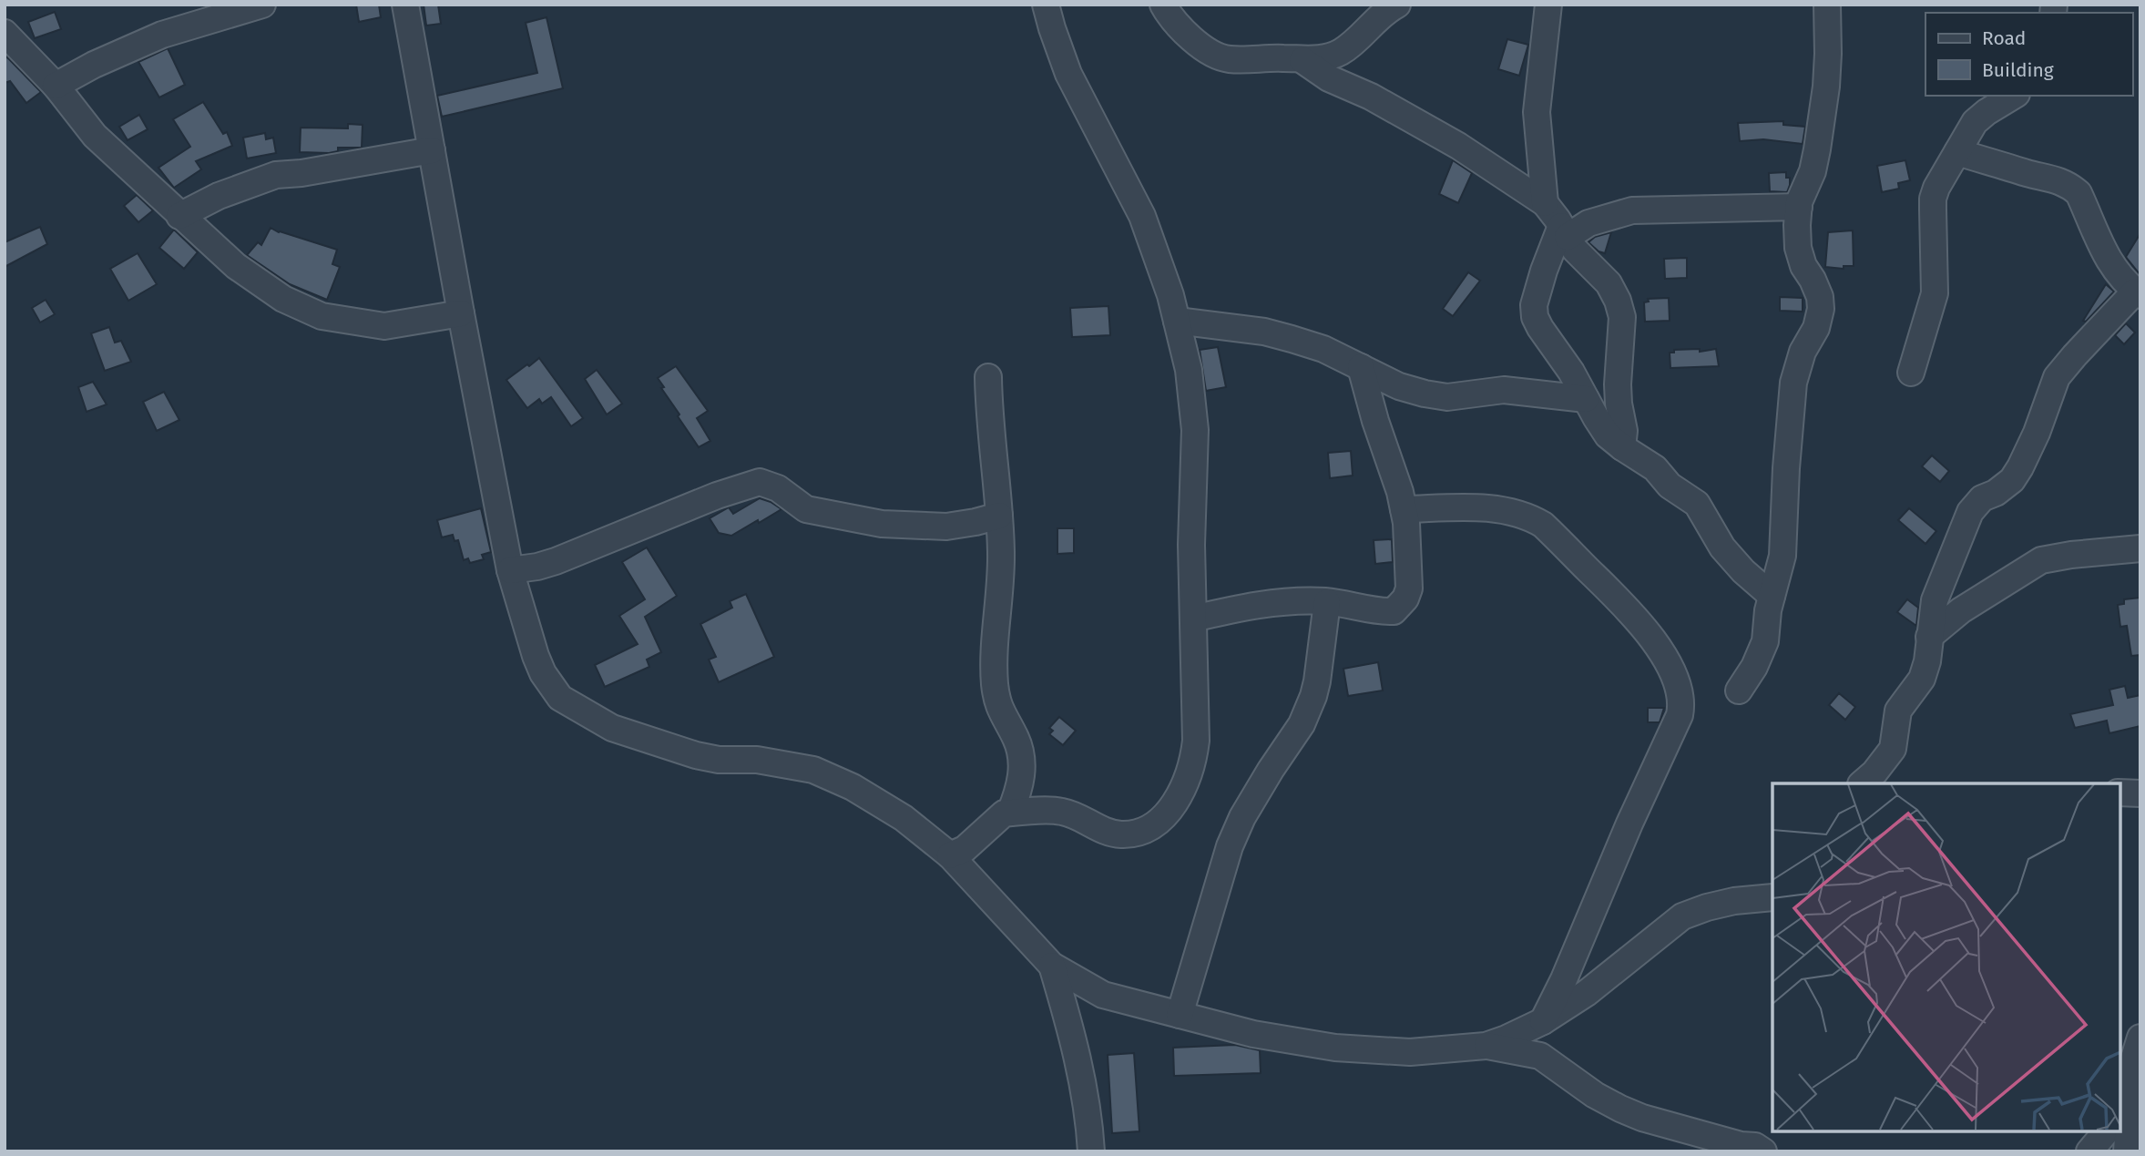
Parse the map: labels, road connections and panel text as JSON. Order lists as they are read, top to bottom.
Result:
{
  "legend": ["Road", "Building"]
}
